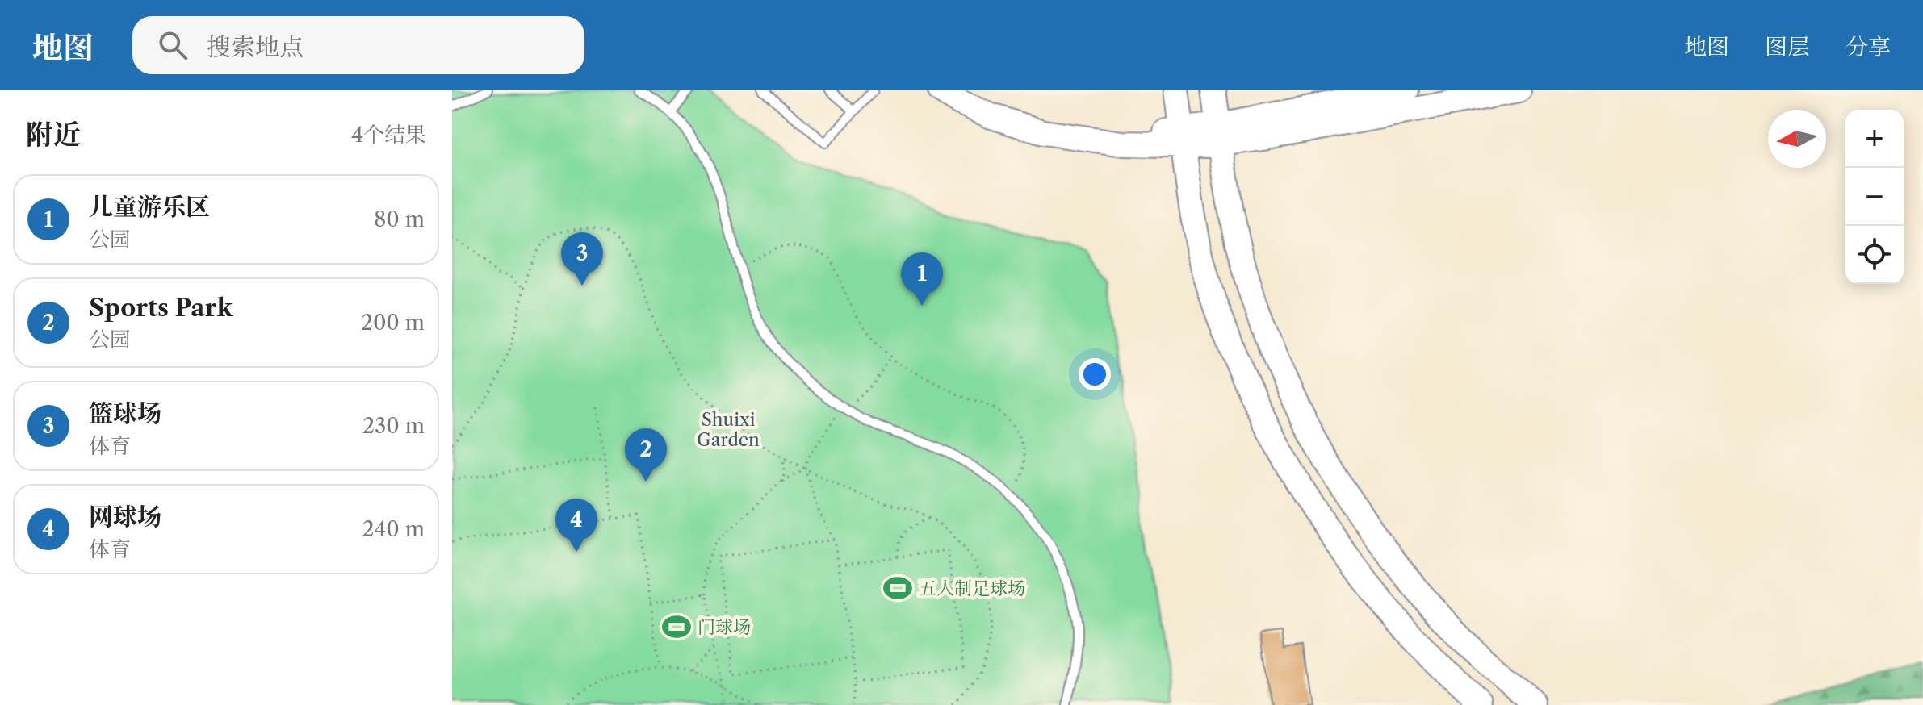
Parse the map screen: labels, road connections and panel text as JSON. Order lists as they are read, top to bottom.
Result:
{
  "parks": ["Shuixi Garden"],
  "places": {
    "sports": ["五人制足球场", "‌门球场‌"]
  },
  "north": "left",
  "page": {
    "header": "地图",
    "search": "搜索地点",
    "nav": ["地图", "图层", "分享"],
    "heading": ["附近", "4个结果"],
    "map_buttons": ["+", "−"],
    "list": [
      {
        "mark": "1",
        "name": "儿童游乐区",
        "note": "公园",
        "value": "80 m"
      },
      {
        "mark": "2",
        "name": "Sports Park",
        "note": "公园",
        "value": "200 m"
      },
      {
        "mark": "3",
        "name": "篮球场",
        "note": "体育",
        "value": "230 m"
      },
      {
        "mark": "4",
        "name": "网球场",
        "note": "体育",
        "value": "240 m"
      }
    ],
    "pins": [
      "3",
      "1",
      "2",
      "4"
    ]
  }
}
